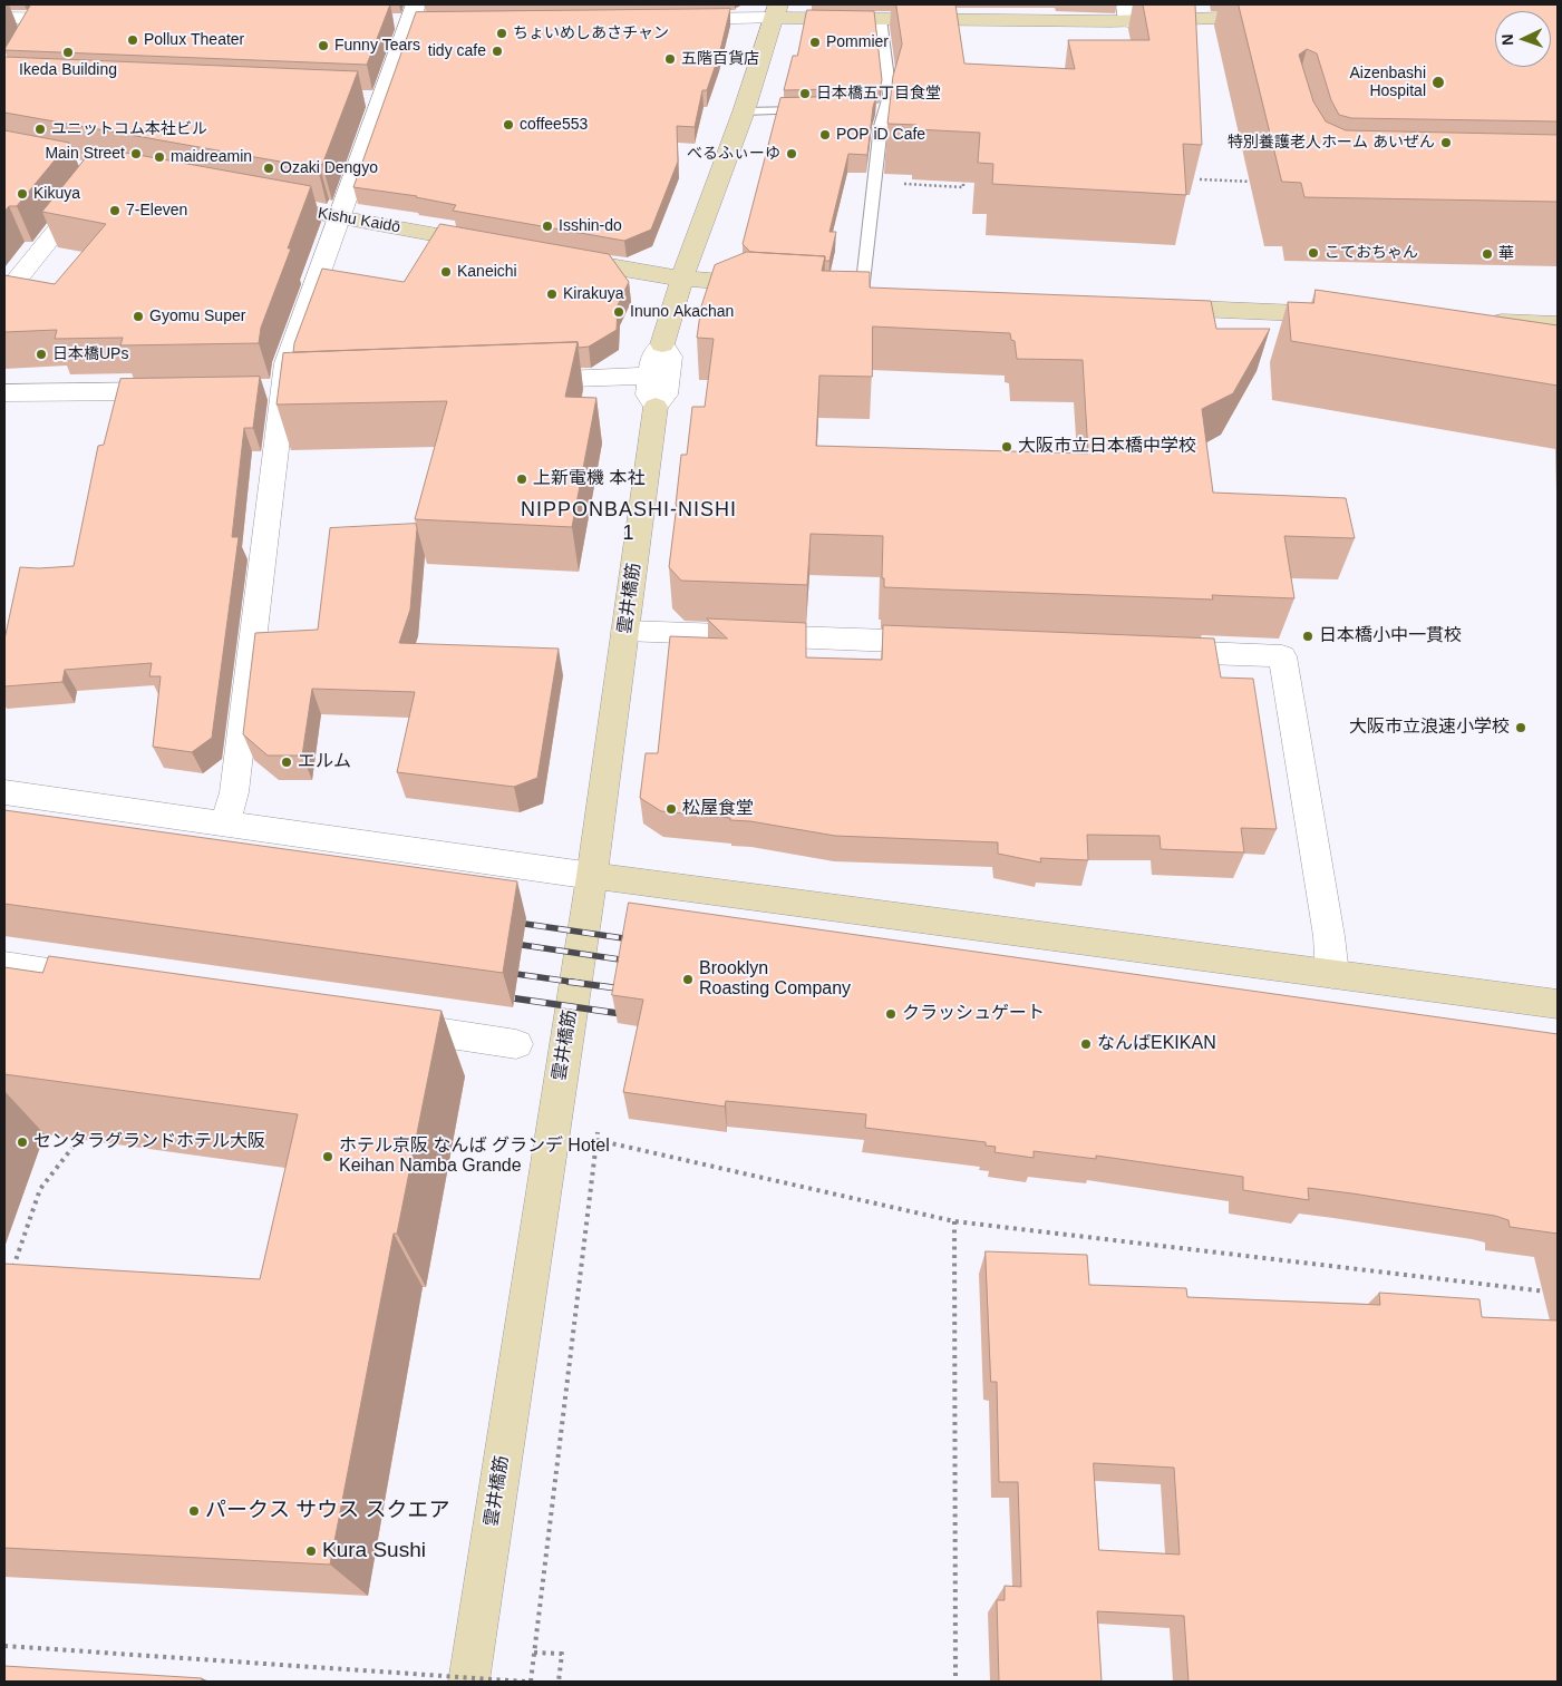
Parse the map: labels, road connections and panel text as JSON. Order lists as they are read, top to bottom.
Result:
{
  "streets": {
    "street": ["Kishu Kaidō", "雲井橋筋"]
  },
  "districts": ["NIPPONBASHI-NISHI 1"],
  "places": [
    "ちょいめしあさチャン",
    "Pollux Theater",
    "Pommier",
    "Funny Tears",
    "tidy cafe",
    "Ikeda Building",
    "五階百貨店",
    "Aizenbashi Hospital",
    "日本橋五丁目食堂",
    "coffee553",
    "ユニットコム本社ビル",
    "POP iD Cafe",
    "特別養護老人ホーム あいぜん",
    "Main Street",
    "べるふぃーゆ",
    "maidreamin",
    "Ozaki Dengyo",
    "Kikuya",
    "7-Eleven",
    "Isshin-do",
    "こておちゃん",
    "華",
    "Kaneichi",
    "Kirakuya",
    "Inuno Akachan",
    "Gyomu Super",
    "日本橋UPs",
    "大阪市立日本橋中学校",
    "上新電機 本社",
    "日本橋小中一貫校",
    "大阪市立浪速小学校",
    "エルム",
    "松屋食堂",
    "Brooklyn Roasting Company",
    "クラッシュゲート",
    "なんばEKIKAN",
    "センタラグランドホテル大阪",
    "ホテル京阪 なんば グランデ Hotel Keihan Namba Grande",
    "パークス サウス スクエア",
    "Kura Sushi"
  ],
  "north": "left"
}
